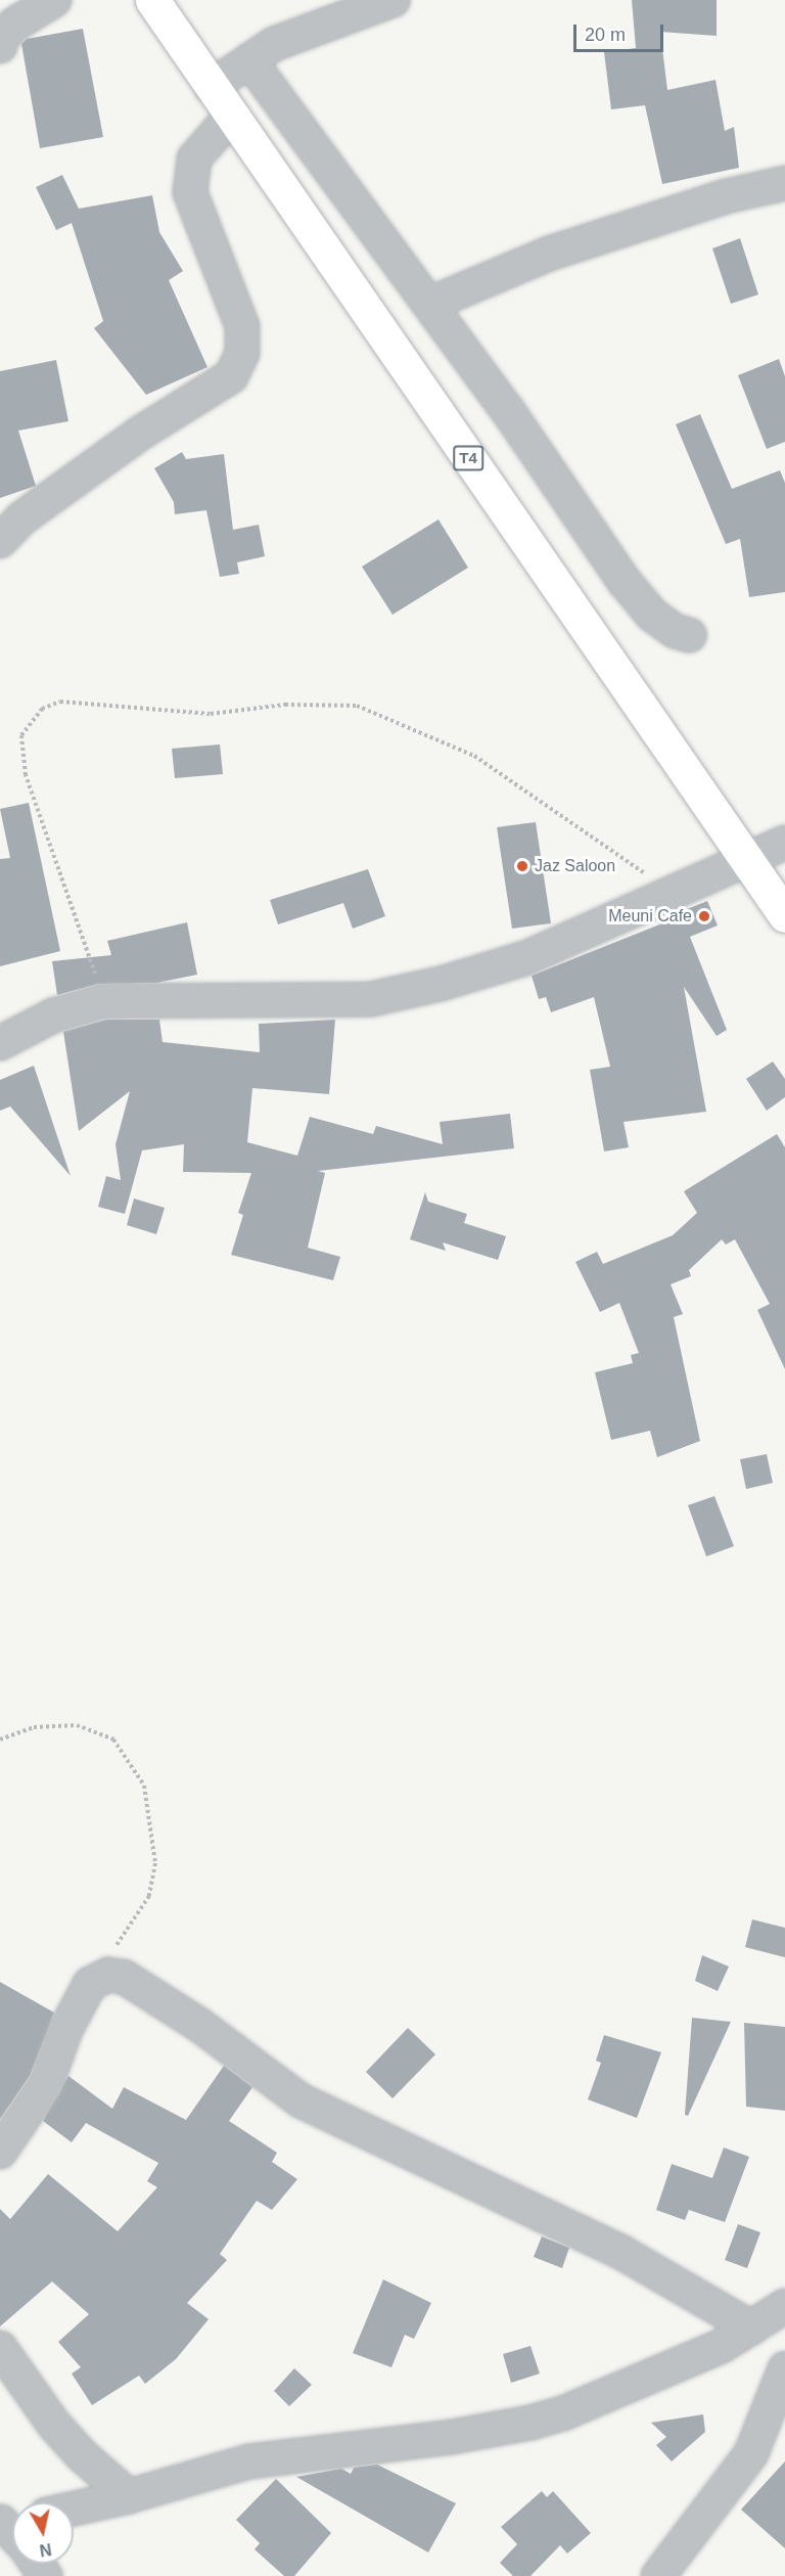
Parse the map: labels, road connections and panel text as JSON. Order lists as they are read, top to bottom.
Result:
{
  "streets": {
    "highway": ["T4"]
  },
  "places": ["Jaz Saloon", "Meuni Cafe"],
  "scale_bar": "20 m",
  "north": "bottom"
}
